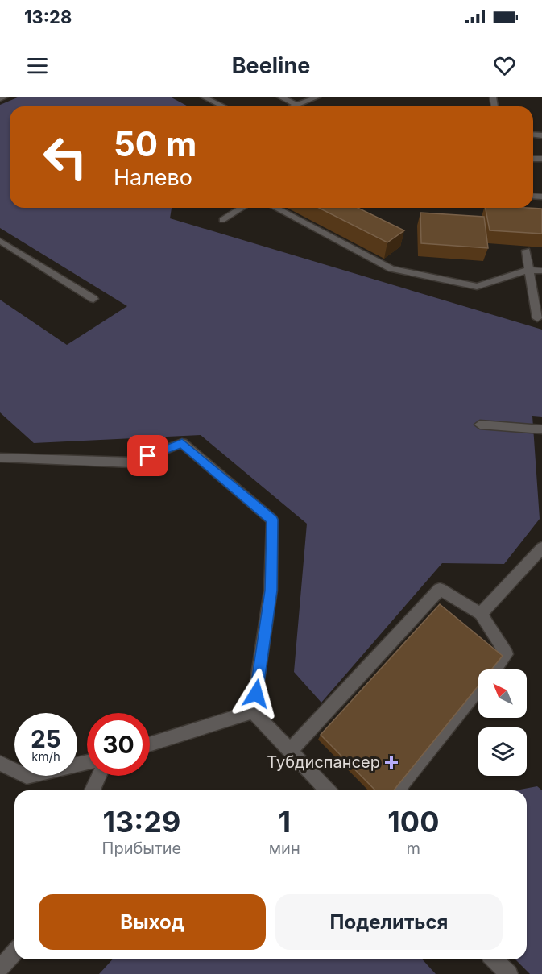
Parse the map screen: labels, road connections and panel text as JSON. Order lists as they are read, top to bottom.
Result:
{
  "places": {
    "health": ["Тубдиспансер"]
  },
  "north": "top left",
  "page": {
    "status": "13:28",
    "header": "Beeline",
    "turn": ["50 m", "Налево"],
    "speed": "25 km/h",
    "limit": "30",
    "eta": [
      "13:29",
      "Прибытие",
      "1",
      "мин",
      "100",
      "m"
    ],
    "buttons": ["Выход", "Поделиться"]
  }
}
